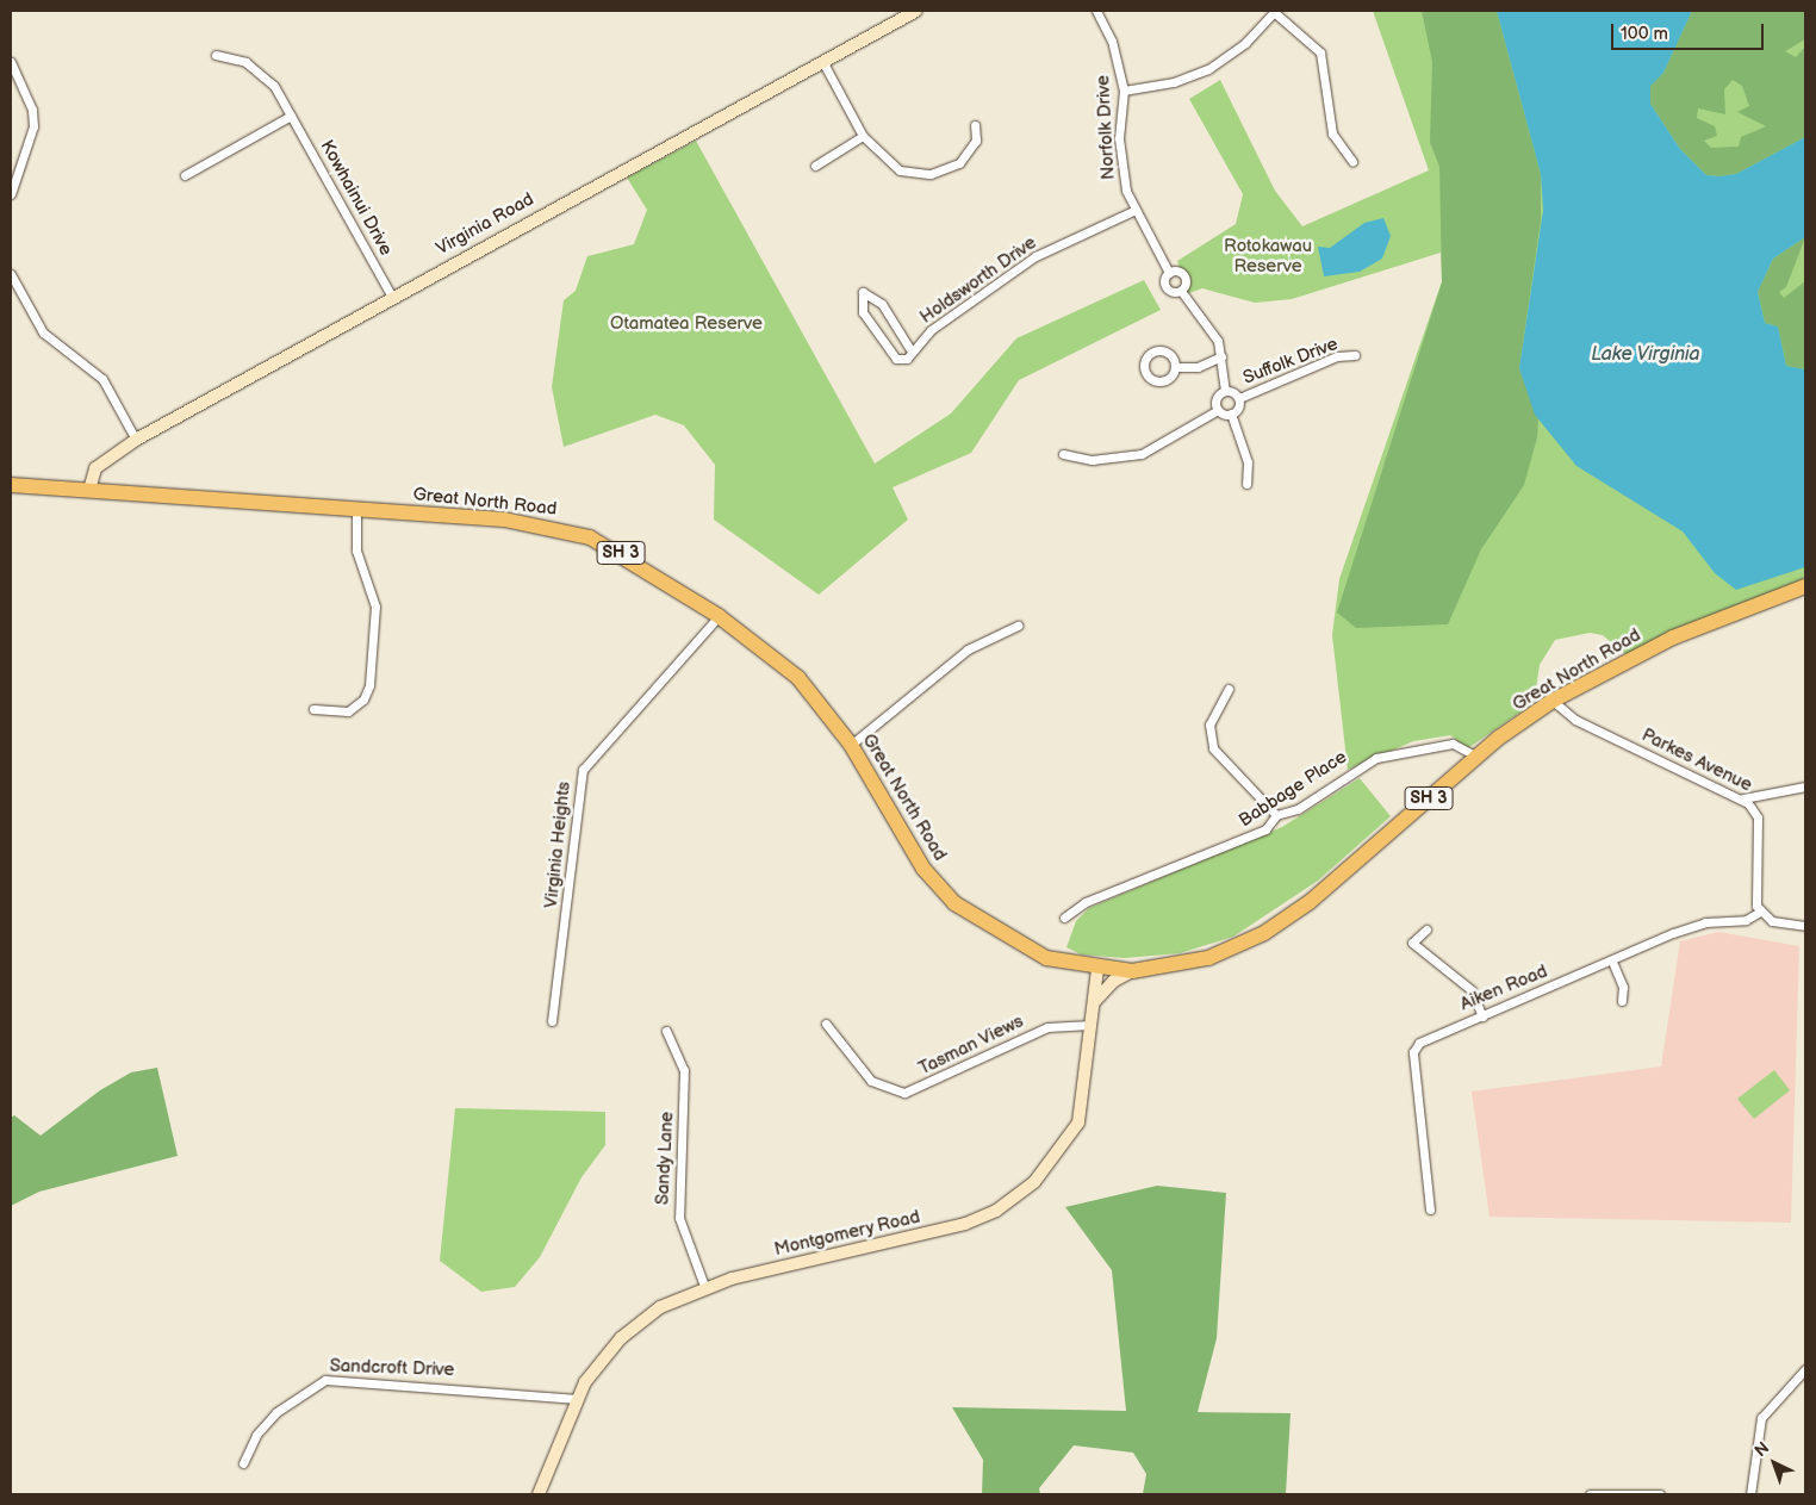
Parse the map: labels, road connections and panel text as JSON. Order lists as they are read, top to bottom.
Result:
{
  "streets": {
    "highway": ["Great North Road", "SH 3"],
    "street": [
      "Norfolk Drive",
      "Kowhainui Drive",
      "Virginia Road",
      "Holdsworth Drive",
      "Suffolk Drive",
      "Parkes Avenue",
      "Babbage Place",
      "Virginia Heights",
      "Aiken Road",
      "Tasman Views",
      "Sandy Lane",
      "Montgomery Road",
      "Sandcroft Drive"
    ]
  },
  "crossings": [
    ["Norfolk Drive", "Holdsworth Drive"],
    ["Kowhainui Drive", "Virginia Road"],
    ["Virginia Road", "Great North Road"],
    ["Great North Road", "Parkes Avenue"],
    ["Great North Road", "Babbage Place"],
    ["Great North Road", "Virginia Heights"],
    ["Great North Road", "Montgomery Road"],
    ["Parkes Avenue", "Aiken Road"],
    ["Tasman Views", "Montgomery Road"],
    ["Sandy Lane", "Montgomery Road"],
    ["Montgomery Road", "Sandcroft Drive"]
  ],
  "water": ["Lake Virginia"],
  "parks": ["Rotokawau Reserve", "Otamatea Reserve"],
  "scale_bar": "100 m",
  "north": "top left"
}
